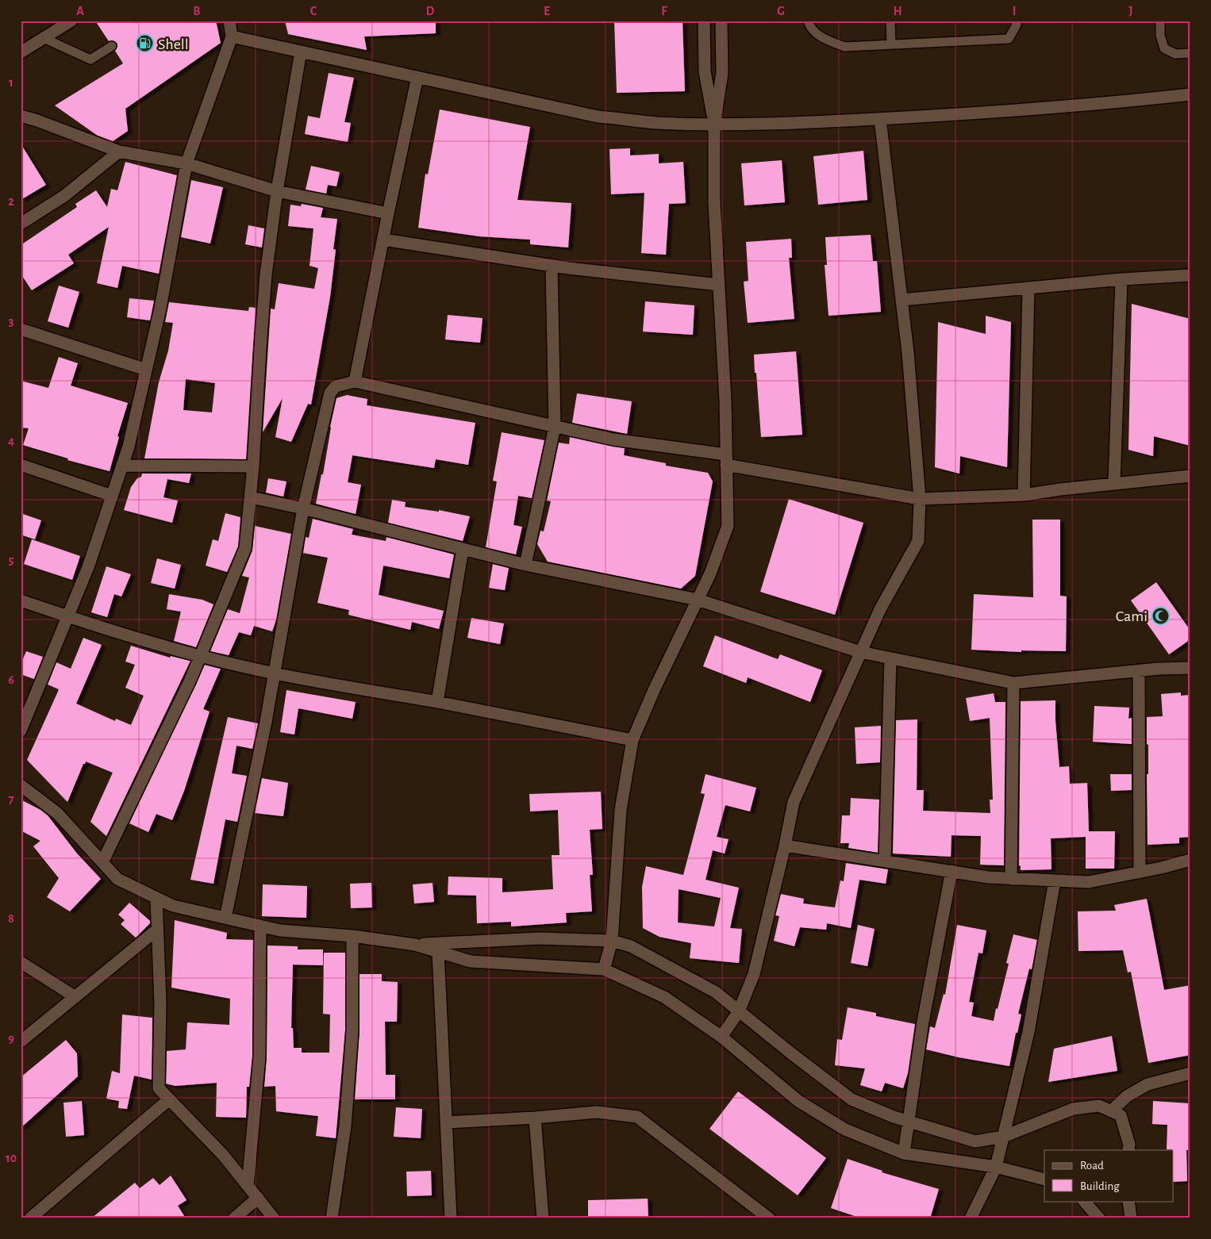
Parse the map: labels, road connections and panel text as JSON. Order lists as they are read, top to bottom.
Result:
{
  "places": {
    "fuel station": ["Shell"],
    "mosque": ["Cami"]
  },
  "legend": ["Road", "Building"],
  "grid": {
    "columns": [
      "A",
      "B",
      "C",
      "D",
      "E",
      "F",
      "G",
      "H",
      "I",
      "J"
    ],
    "rows": [
      "1",
      "2",
      "3",
      "4",
      "5",
      "6",
      "7",
      "8",
      "9",
      "10"
    ]
  }
}
